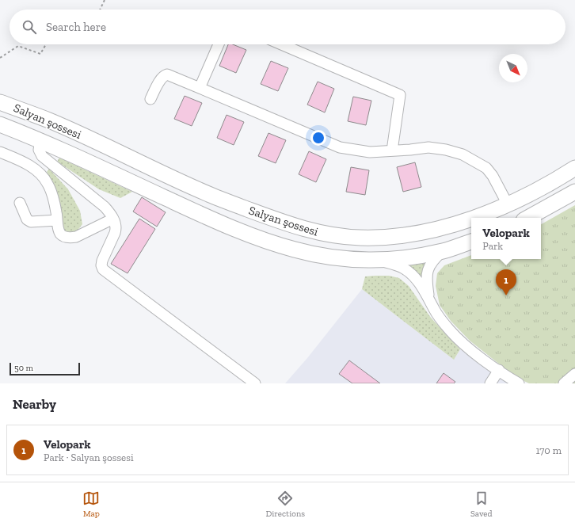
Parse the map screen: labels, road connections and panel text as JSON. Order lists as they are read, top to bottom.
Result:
{
  "streets": {
    "highway": ["Salyan şossesi"]
  },
  "scale_bar": "50 m",
  "north": "bottom right",
  "page": {
    "search": "Search here",
    "popup": ["Velopark", "Park"],
    "pins": "1",
    "scale": "50 m",
    "heading": "Nearby",
    "list": [
      {
        "mark": "1",
        "name": "Velopark",
        "note": "Park · Salyan şossesi",
        "value": "170 m"
      }
    ],
    "nav": ["Map", "Directions", "Saved"]
  }
}
